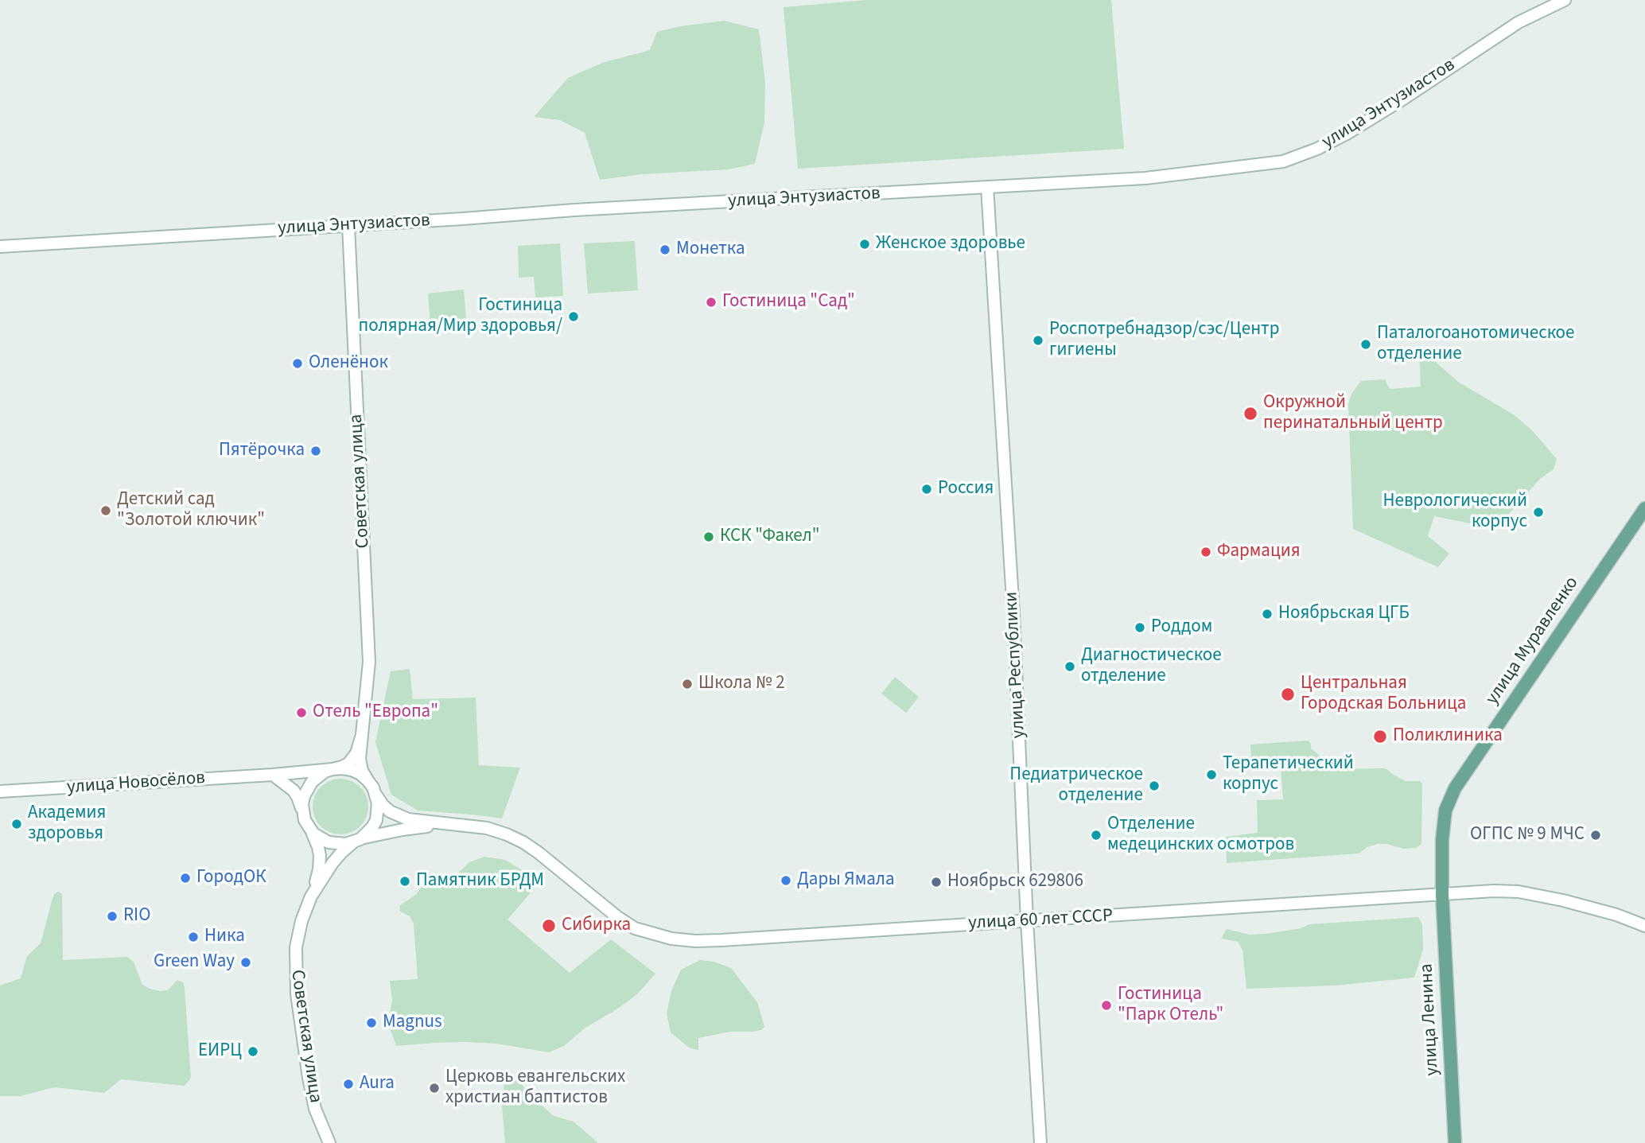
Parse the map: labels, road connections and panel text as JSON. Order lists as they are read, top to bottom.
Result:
{
  "streets": {
    "main road": ["улица Муравленко", "улица Ленина"],
    "street": [
      "улица Энтузиастов",
      "Советская улица",
      "улица Республики",
      "улица Новосёлов",
      "улица 60 лет СССР"
    ]
  },
  "crossings": [
    ["улица Энтузиастов", "Советская улица"],
    ["улица Энтузиастов", "улица Республики"],
    ["Советская улица", "улица Новосёлов"],
    ["улица Муравленко", "улица 60 лет СССР"],
    ["улица Муравленко", "улица Ленина"],
    ["улица Республики", "улица 60 лет СССР"],
    ["улица 60 лет СССР", "улица Ленина"]
  ],
  "places": [
    "Женское здоровье",
    "Монетка",
    "Гостиница \"Сад\"",
    "Гостиница полярная/Мир здоровья/",
    "Роспотребнадзор/сэс/Центр гигиены",
    "Паталогоанотомическое отделение",
    "Оленёнок",
    "Окружной перинатальный центр",
    "Пятёрочка",
    "Россия",
    "Детский сад \"Золотой ключик\"",
    "Неврологический корпус",
    "КСК \"Факел\"",
    "Фармация",
    "Ноябрьская ЦГБ",
    "Роддом",
    "Диагностическое отделение",
    "Школа № 2",
    "Центральная Городская Больница",
    "Отель \"Европа\"",
    "Поликлиника",
    "Терапетический корпус",
    "Педиатрическое отделение",
    "Академия здоровья",
    "Отделение медецинских осмотров",
    "ОГПС № 9 МЧС",
    "ГородОК",
    "Дары Ямала",
    "Памятник БРДМ",
    "Ноябрьск 629806",
    "RIO",
    "Сибирка",
    "Ника",
    "Green Way",
    "Гостиница \"Парк Отель\"",
    "Magnus",
    "ЕИРЦ",
    "Aura",
    "Церковь евангельских христиан баптистов"
  ]
}
